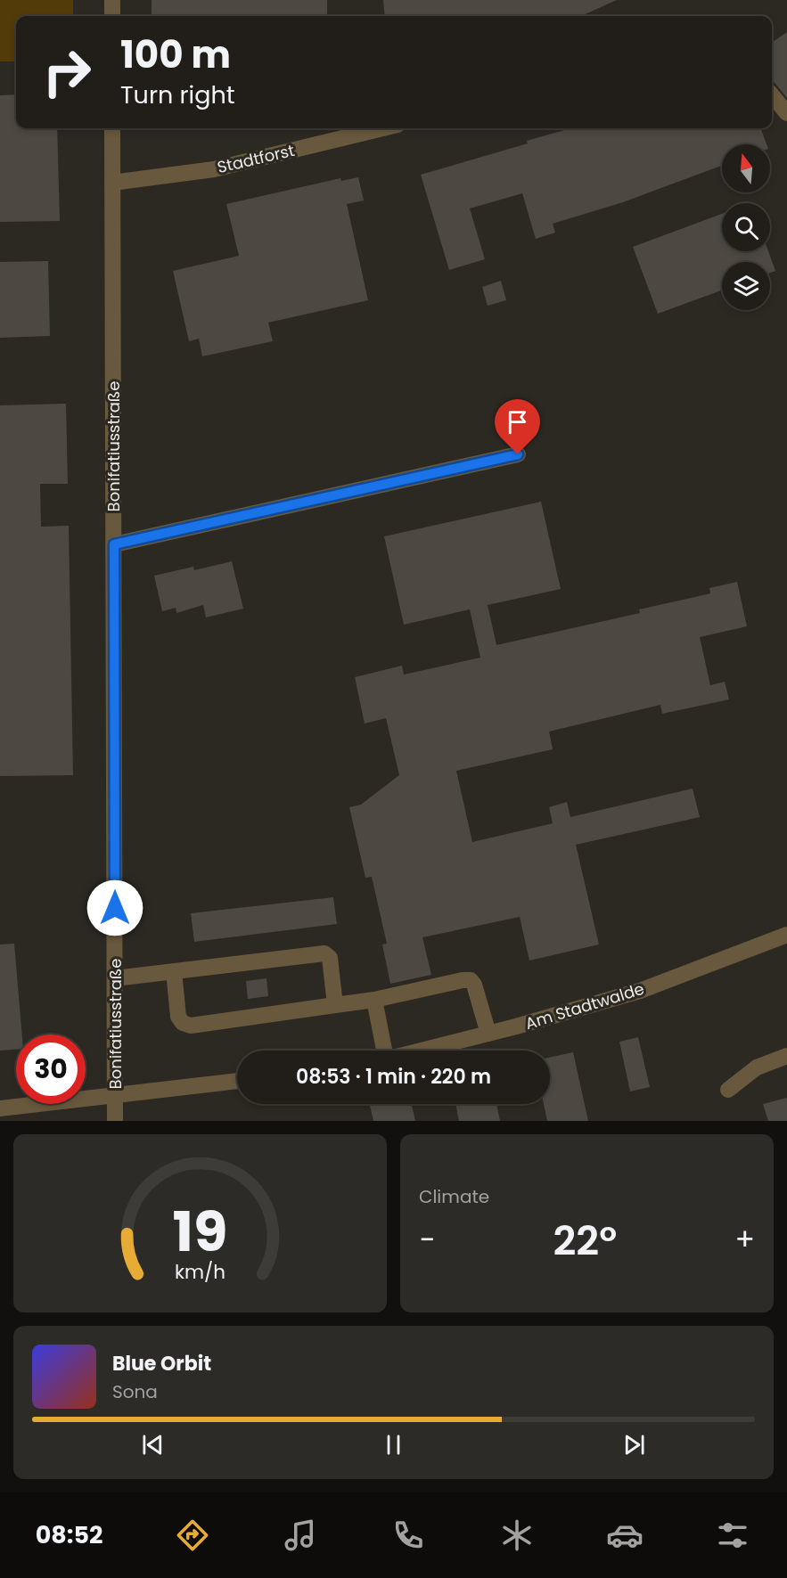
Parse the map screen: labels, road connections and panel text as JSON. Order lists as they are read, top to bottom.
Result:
{
  "streets": {
    "street": ["Stadtforst", "Bonifatiusstraße", "Am Stadtwalde"]
  },
  "crossings": [
    ["Stadtforst", "Bonifatiusstraße"]
  ],
  "north": "top",
  "page": {
    "turn": ["100 m", "Turn right"],
    "limit": "30",
    "trip": "08:53 · 1 min · 220 m",
    "tile": "Climate",
    "heat": ["−", "22°", "+"],
    "song": ["Blue Orbit", "Sona"],
    "tabs": "08:52",
    "gauge": ["19", "km/h"]
  }
}
